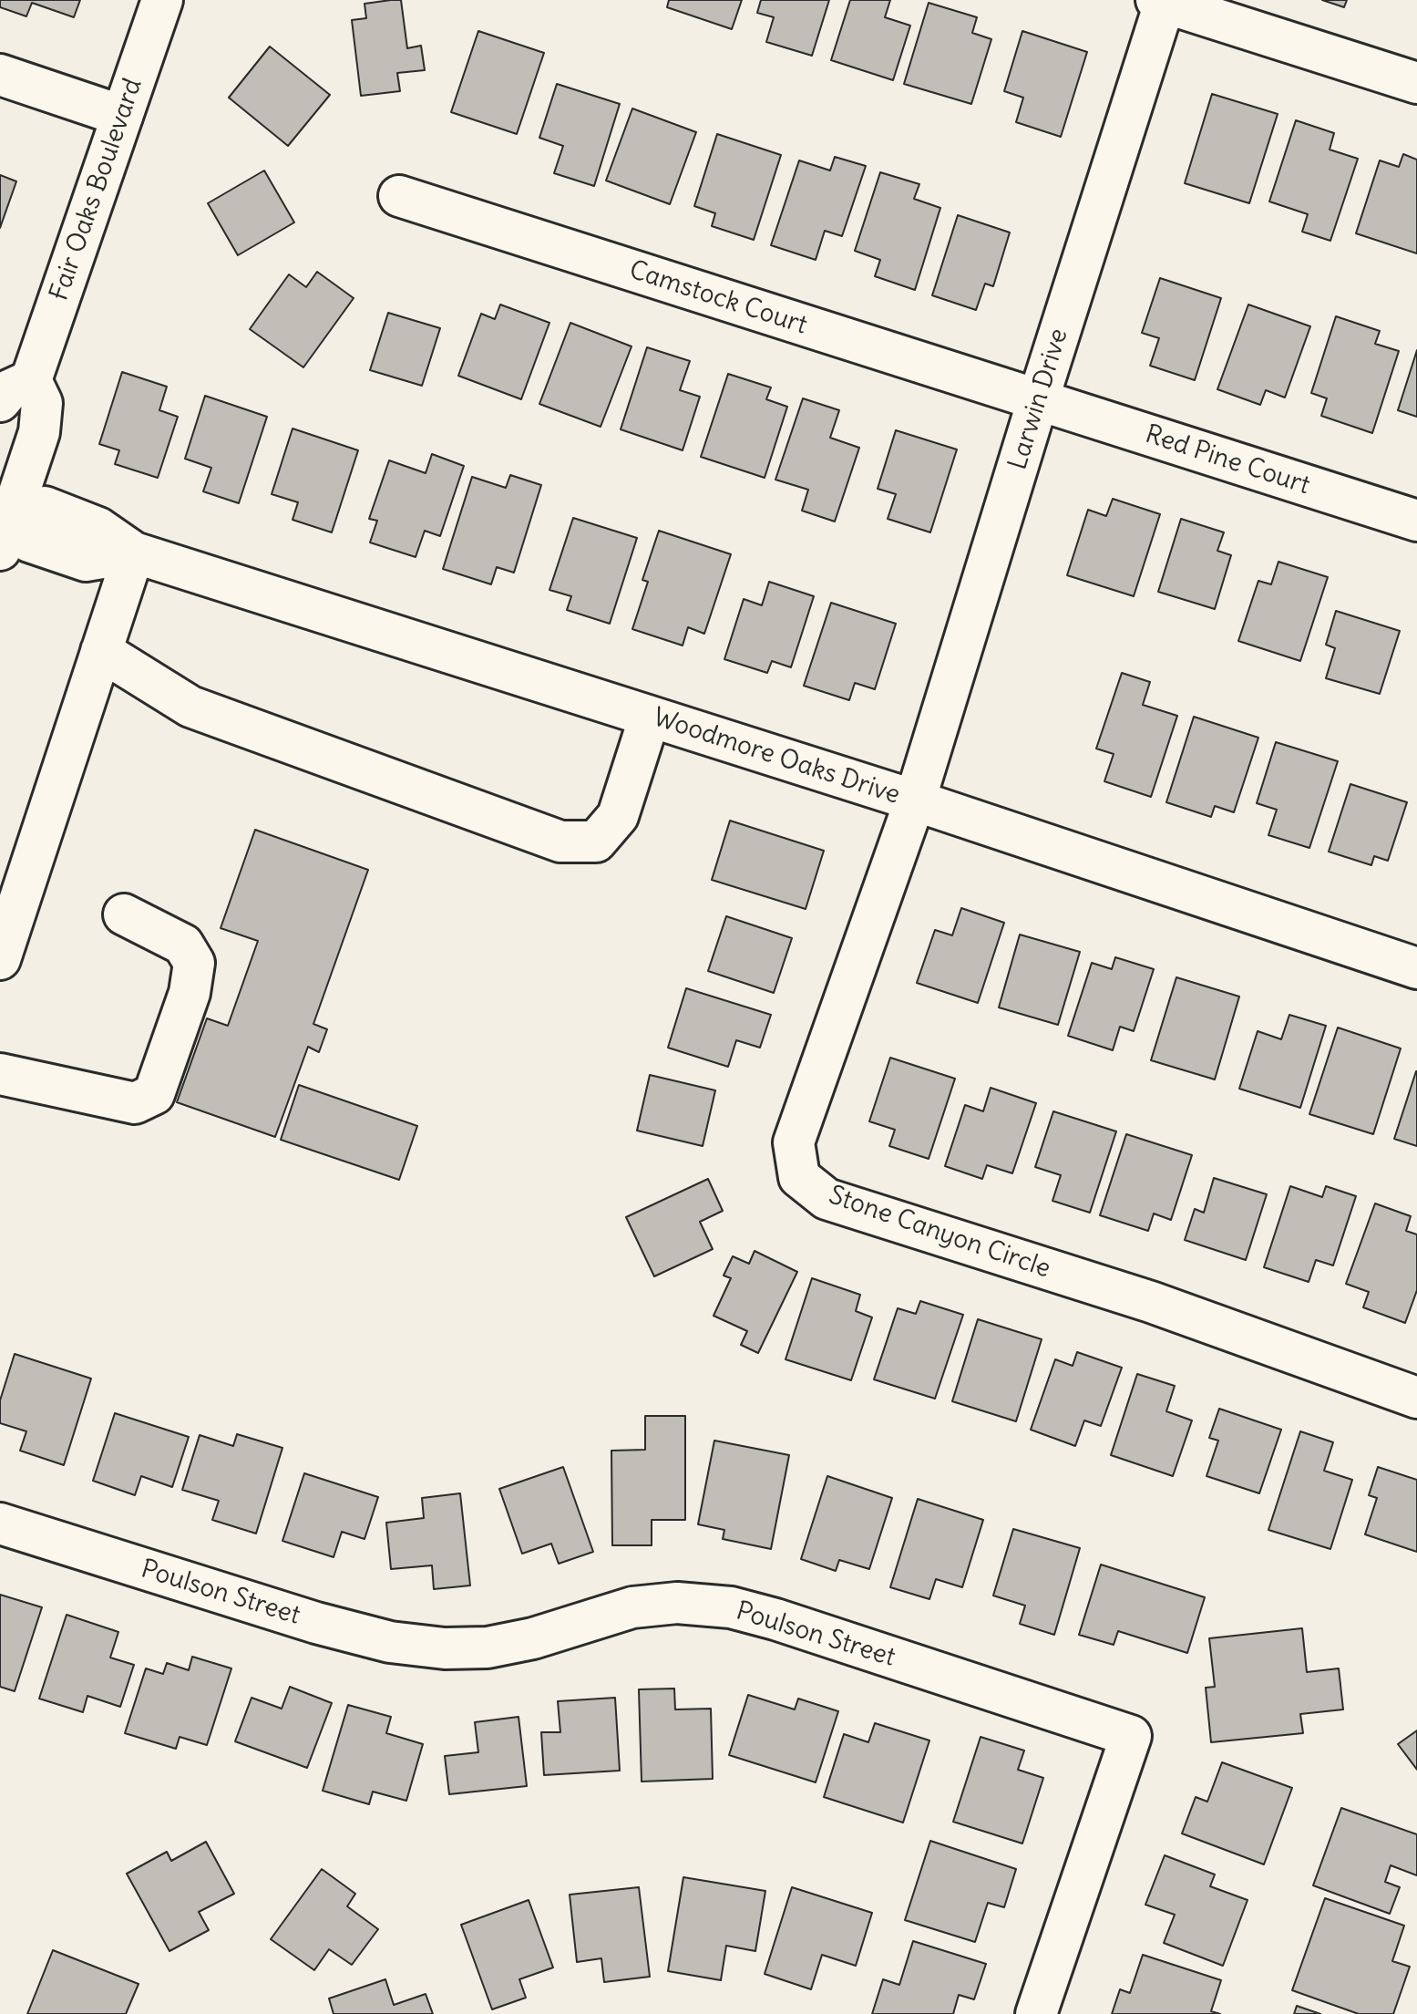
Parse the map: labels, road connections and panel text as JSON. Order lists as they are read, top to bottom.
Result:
{
  "streets": {
    "street": [
      "Fair Oaks Boulevard",
      "Camstock Court",
      "Larwin Drive",
      "Red Pine Court",
      "Woodmore Oaks Drive",
      "Stone Canyon Circle",
      "Poulson Street"
    ]
  },
  "crossings": [
    ["Fair Oaks Boulevard", "Woodmore Oaks Drive"],
    ["Camstock Court", "Larwin Drive"],
    ["Camstock Court", "Red Pine Court"],
    ["Larwin Drive", "Red Pine Court"],
    ["Larwin Drive", "Woodmore Oaks Drive"],
    ["Larwin Drive", "Stone Canyon Circle"],
    ["Woodmore Oaks Drive", "Stone Canyon Circle"]
  ]
}
